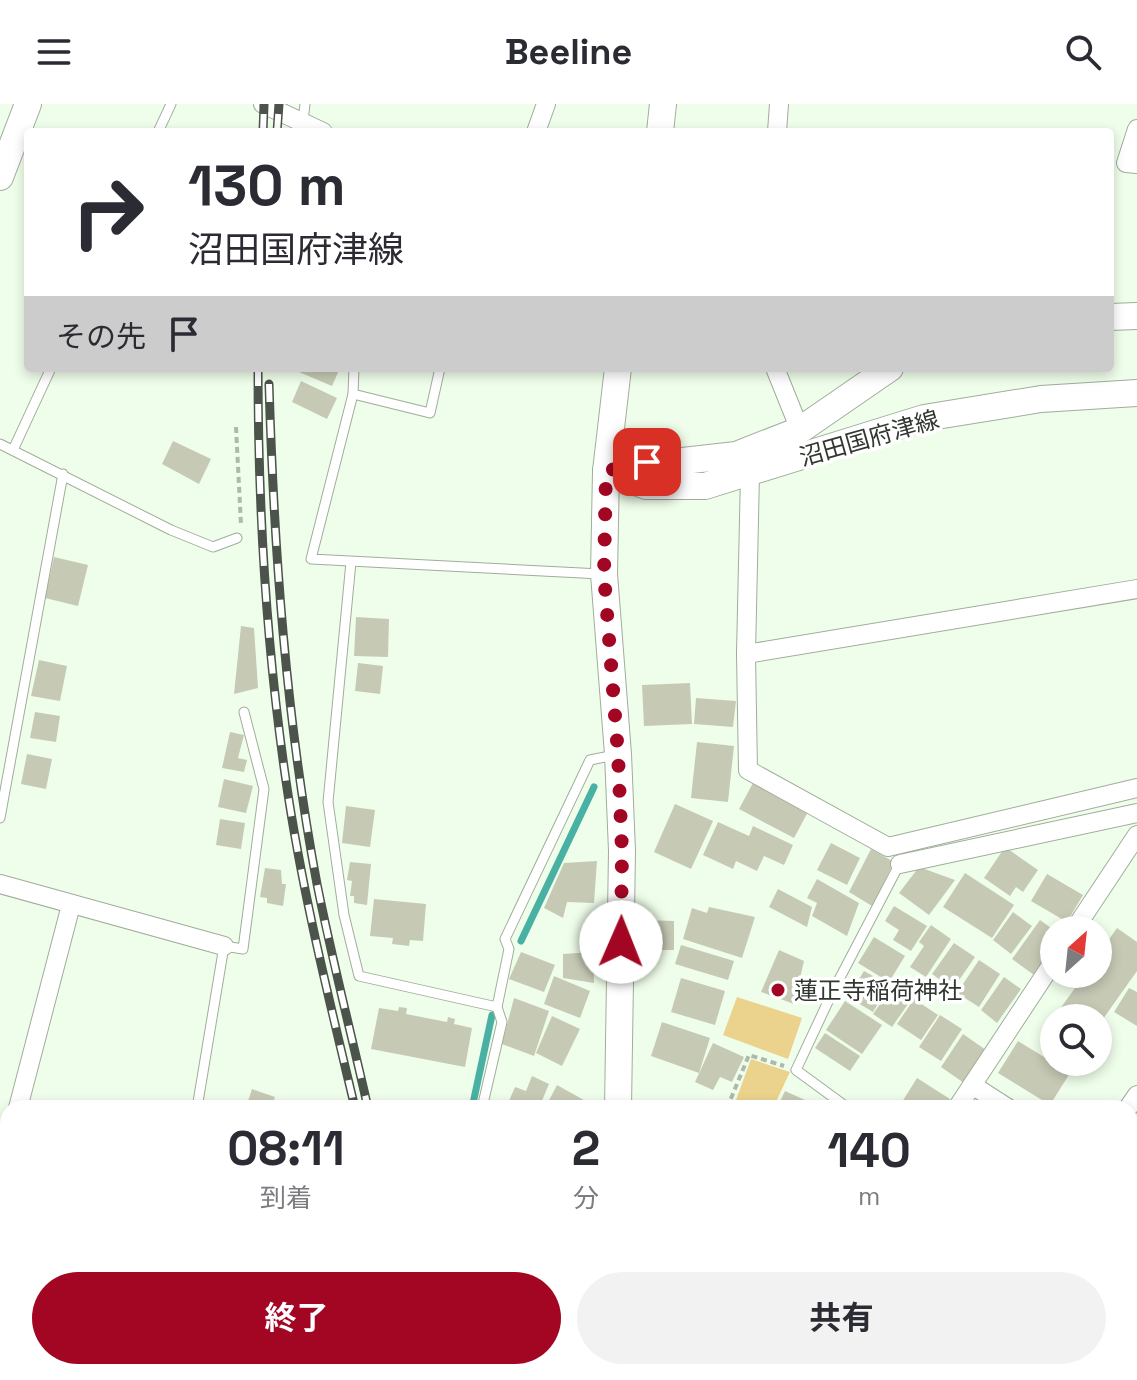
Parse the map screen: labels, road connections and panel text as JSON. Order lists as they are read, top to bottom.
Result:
{
  "streets": {
    "main road": ["沼田国府津線"]
  },
  "places": ["蓮正寺稲荷神社"],
  "north": "top right",
  "page": {
    "header": "Beeline",
    "turn": ["130 m", "沼田国府津線"],
    "then": "その先",
    "eta": [
      "08:11",
      "到着",
      "2",
      "分",
      "140",
      "m"
    ],
    "buttons": ["終了", "共有"]
  }
}
